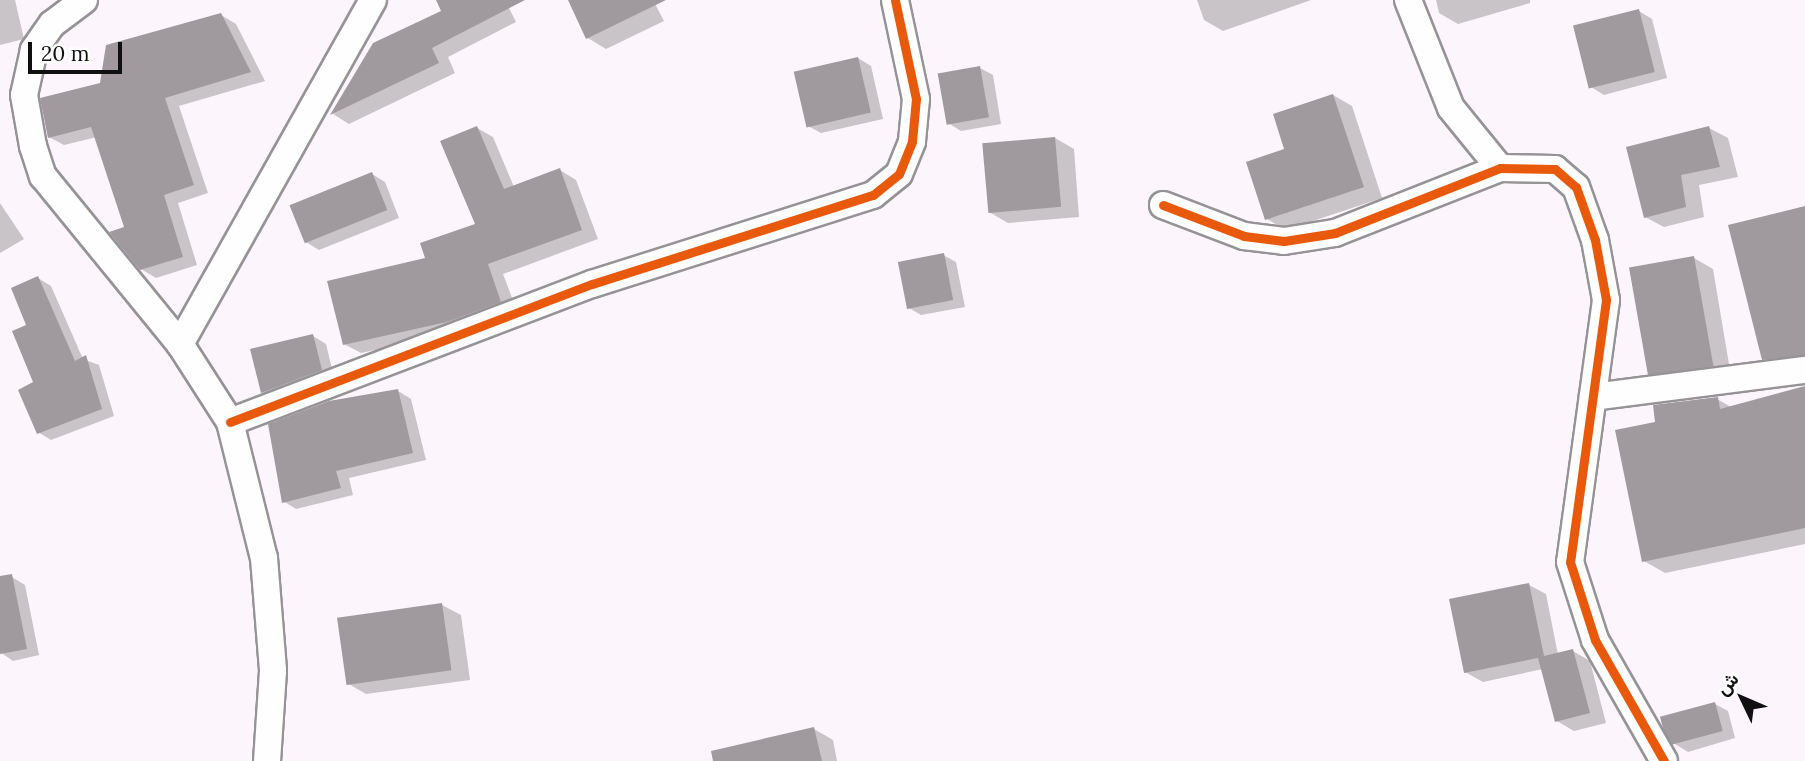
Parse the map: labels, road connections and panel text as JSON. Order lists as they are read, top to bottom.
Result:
{
  "scale_bar": "20 m",
  "north": "top left"
}
